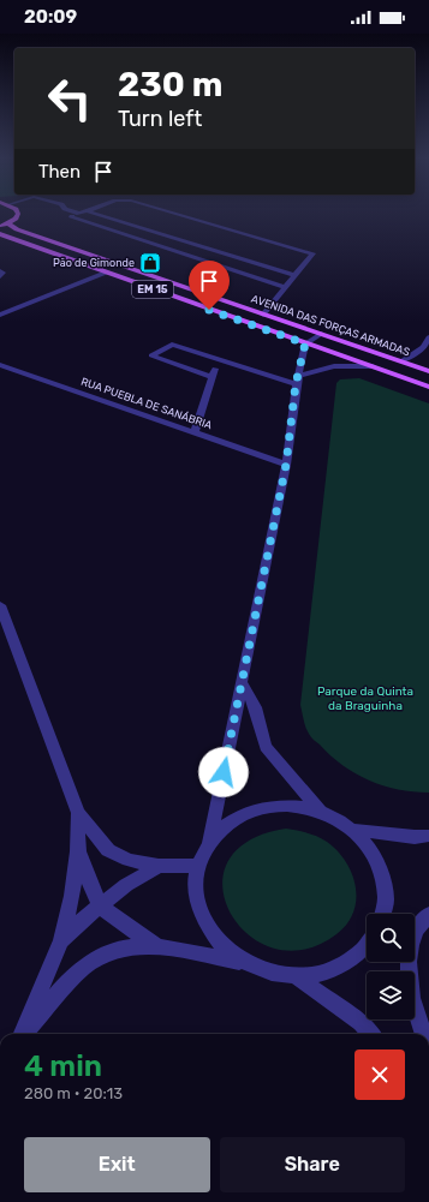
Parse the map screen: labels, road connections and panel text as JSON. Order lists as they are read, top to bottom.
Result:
{
  "streets": {
    "main road": ["EM 15", "AVENIDA DAS FORÇAS ARMADAS"],
    "street": ["RUA PUEBLA DE SANÁBRIA"]
  },
  "parks": ["Parque da Quinta da Braguinha"],
  "places": {
    "shop": ["Pão de Gimonde"]
  },
  "page": {
    "status": "20:09",
    "turn": ["230 m", "Turn left"],
    "then": "Then",
    "heading": ["4 min", "280 m · 20:13"],
    "buttons": ["Exit", "Share"]
  }
}
